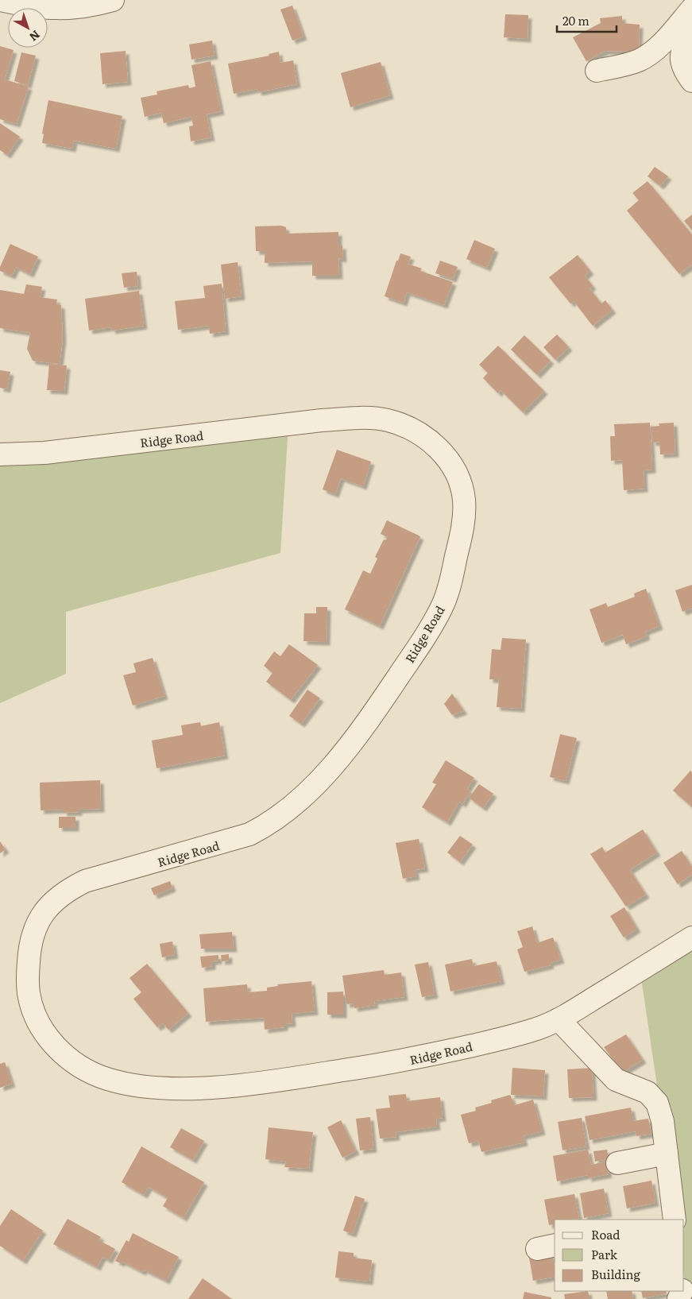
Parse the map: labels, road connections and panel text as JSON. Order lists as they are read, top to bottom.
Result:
{
  "streets": {
    "street": ["Ridge Road"]
  },
  "legend": ["Road", "Park", "Building"],
  "scale_bar": "20 m",
  "north": "bottom right"
}
